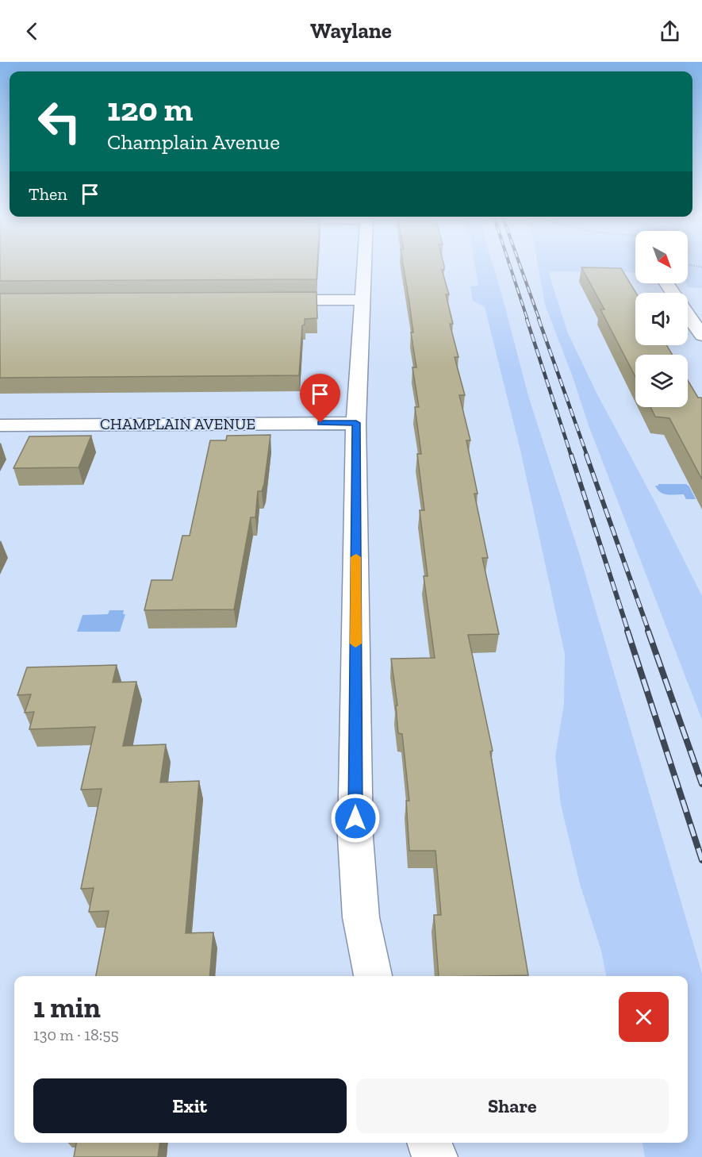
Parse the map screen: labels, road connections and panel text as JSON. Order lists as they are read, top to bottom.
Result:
{
  "streets": {
    "street": ["CHAMPLAIN AVENUE"]
  },
  "north": "bottom right",
  "page": {
    "header": "Waylane",
    "turn": ["120 m", "Champlain Avenue"],
    "then": "Then",
    "heading": ["1 min", "130 m · 18:55"],
    "buttons": ["Exit", "Share"]
  }
}
